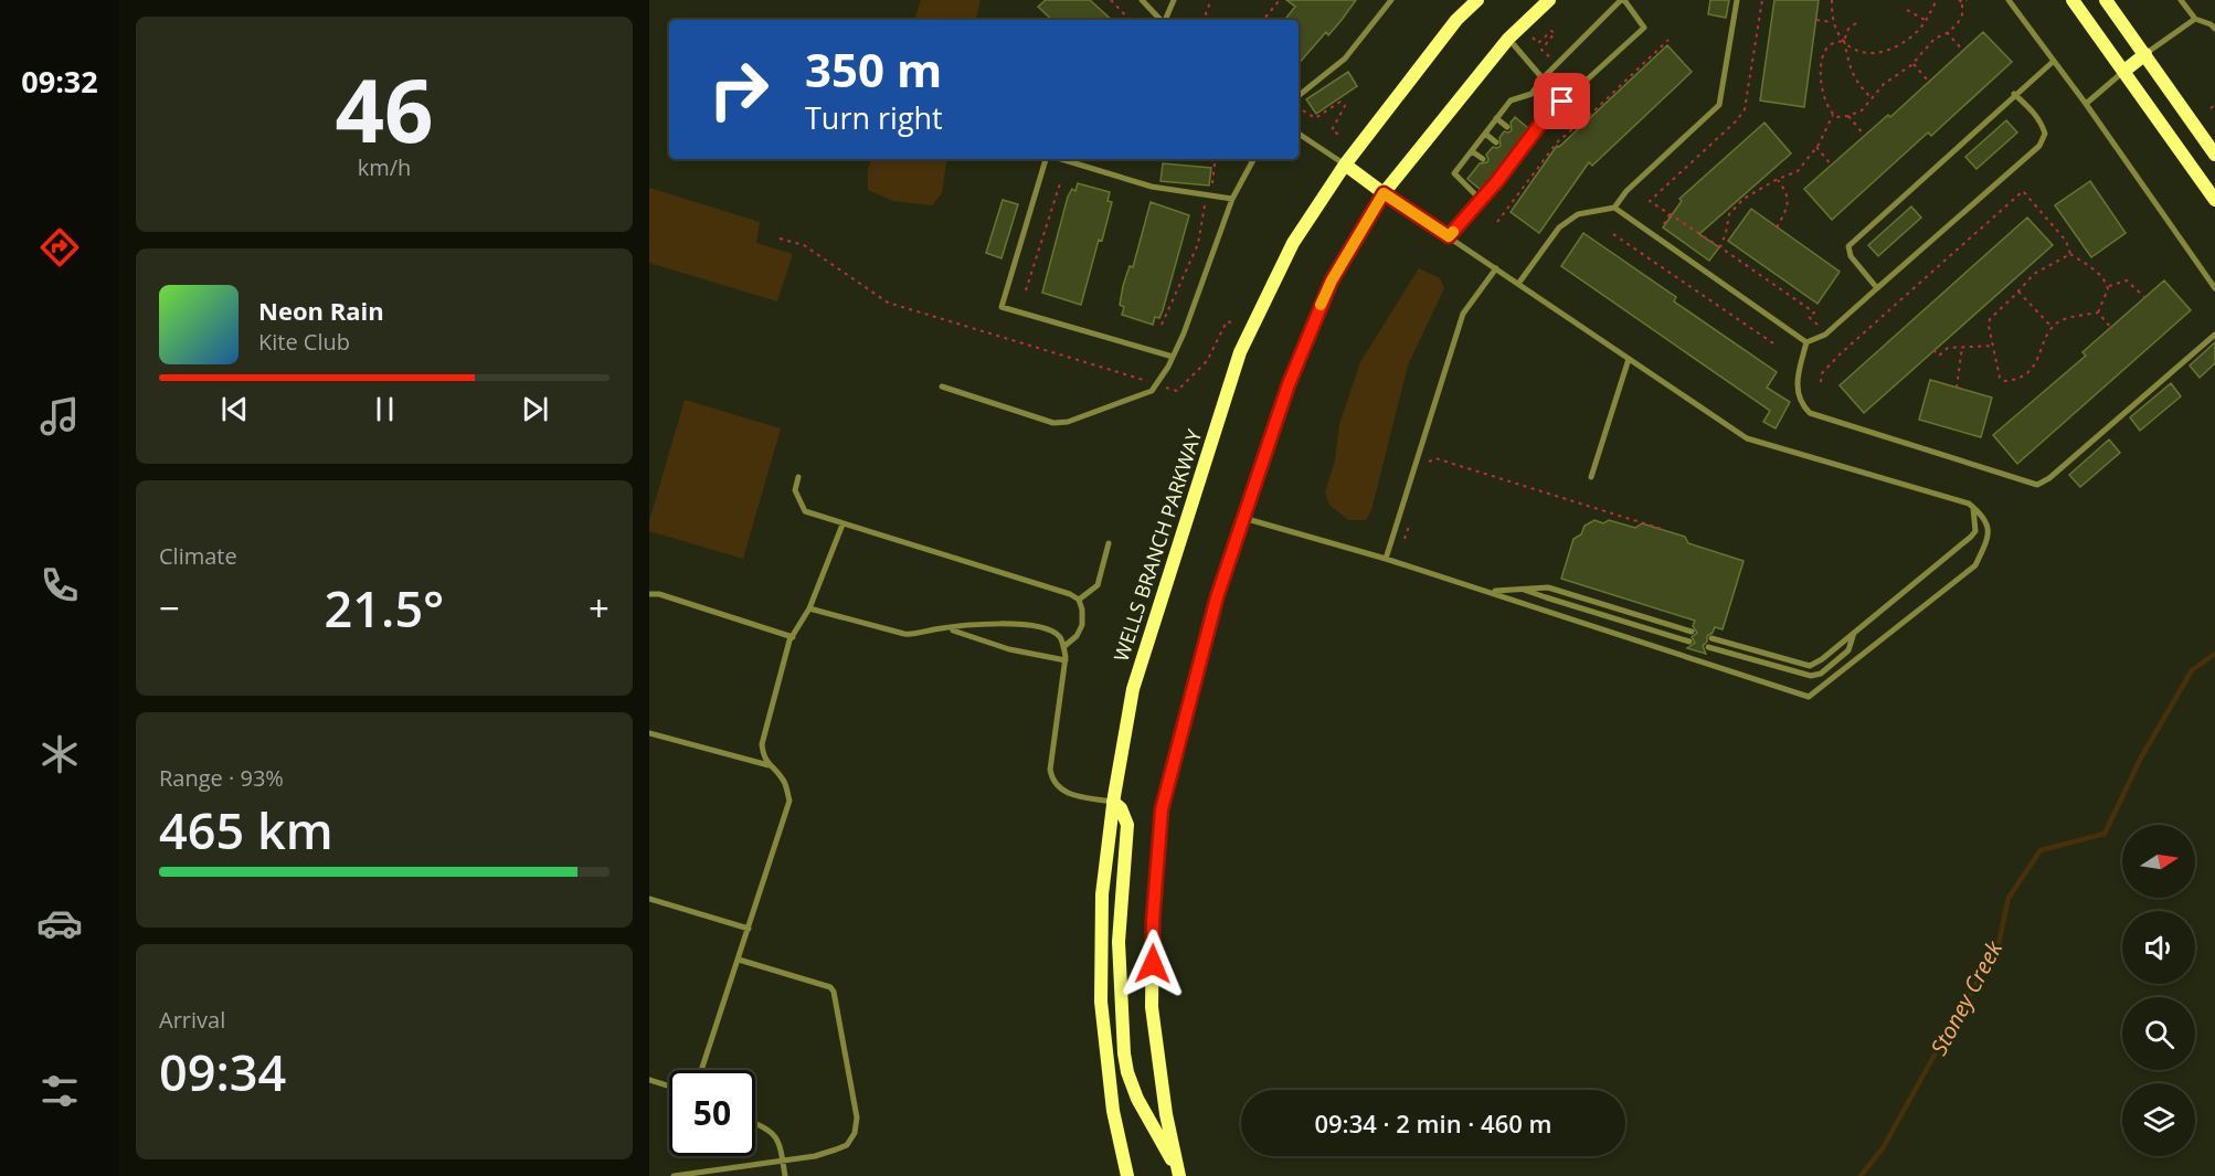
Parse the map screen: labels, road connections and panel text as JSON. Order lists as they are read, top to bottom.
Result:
{
  "streets": {
    "main road": ["WELLS BRANCH PARKWAY"]
  },
  "water": ["Stoney Creek"],
  "north": "right",
  "page": {
    "tabs": "09:32",
    "tile": [
      ["46", "km/h"],
      "Climate",
      ["Range · 93%", "465 km"],
      ["Arrival", "09:34"]
    ],
    "turn": ["350 m", "Turn right"],
    "song": ["Neon Rain", "Kite Club"],
    "heat": ["−", "21.5°", "+"],
    "limit": "50",
    "trip": "09:34 · 2 min · 460 m"
  }
}
